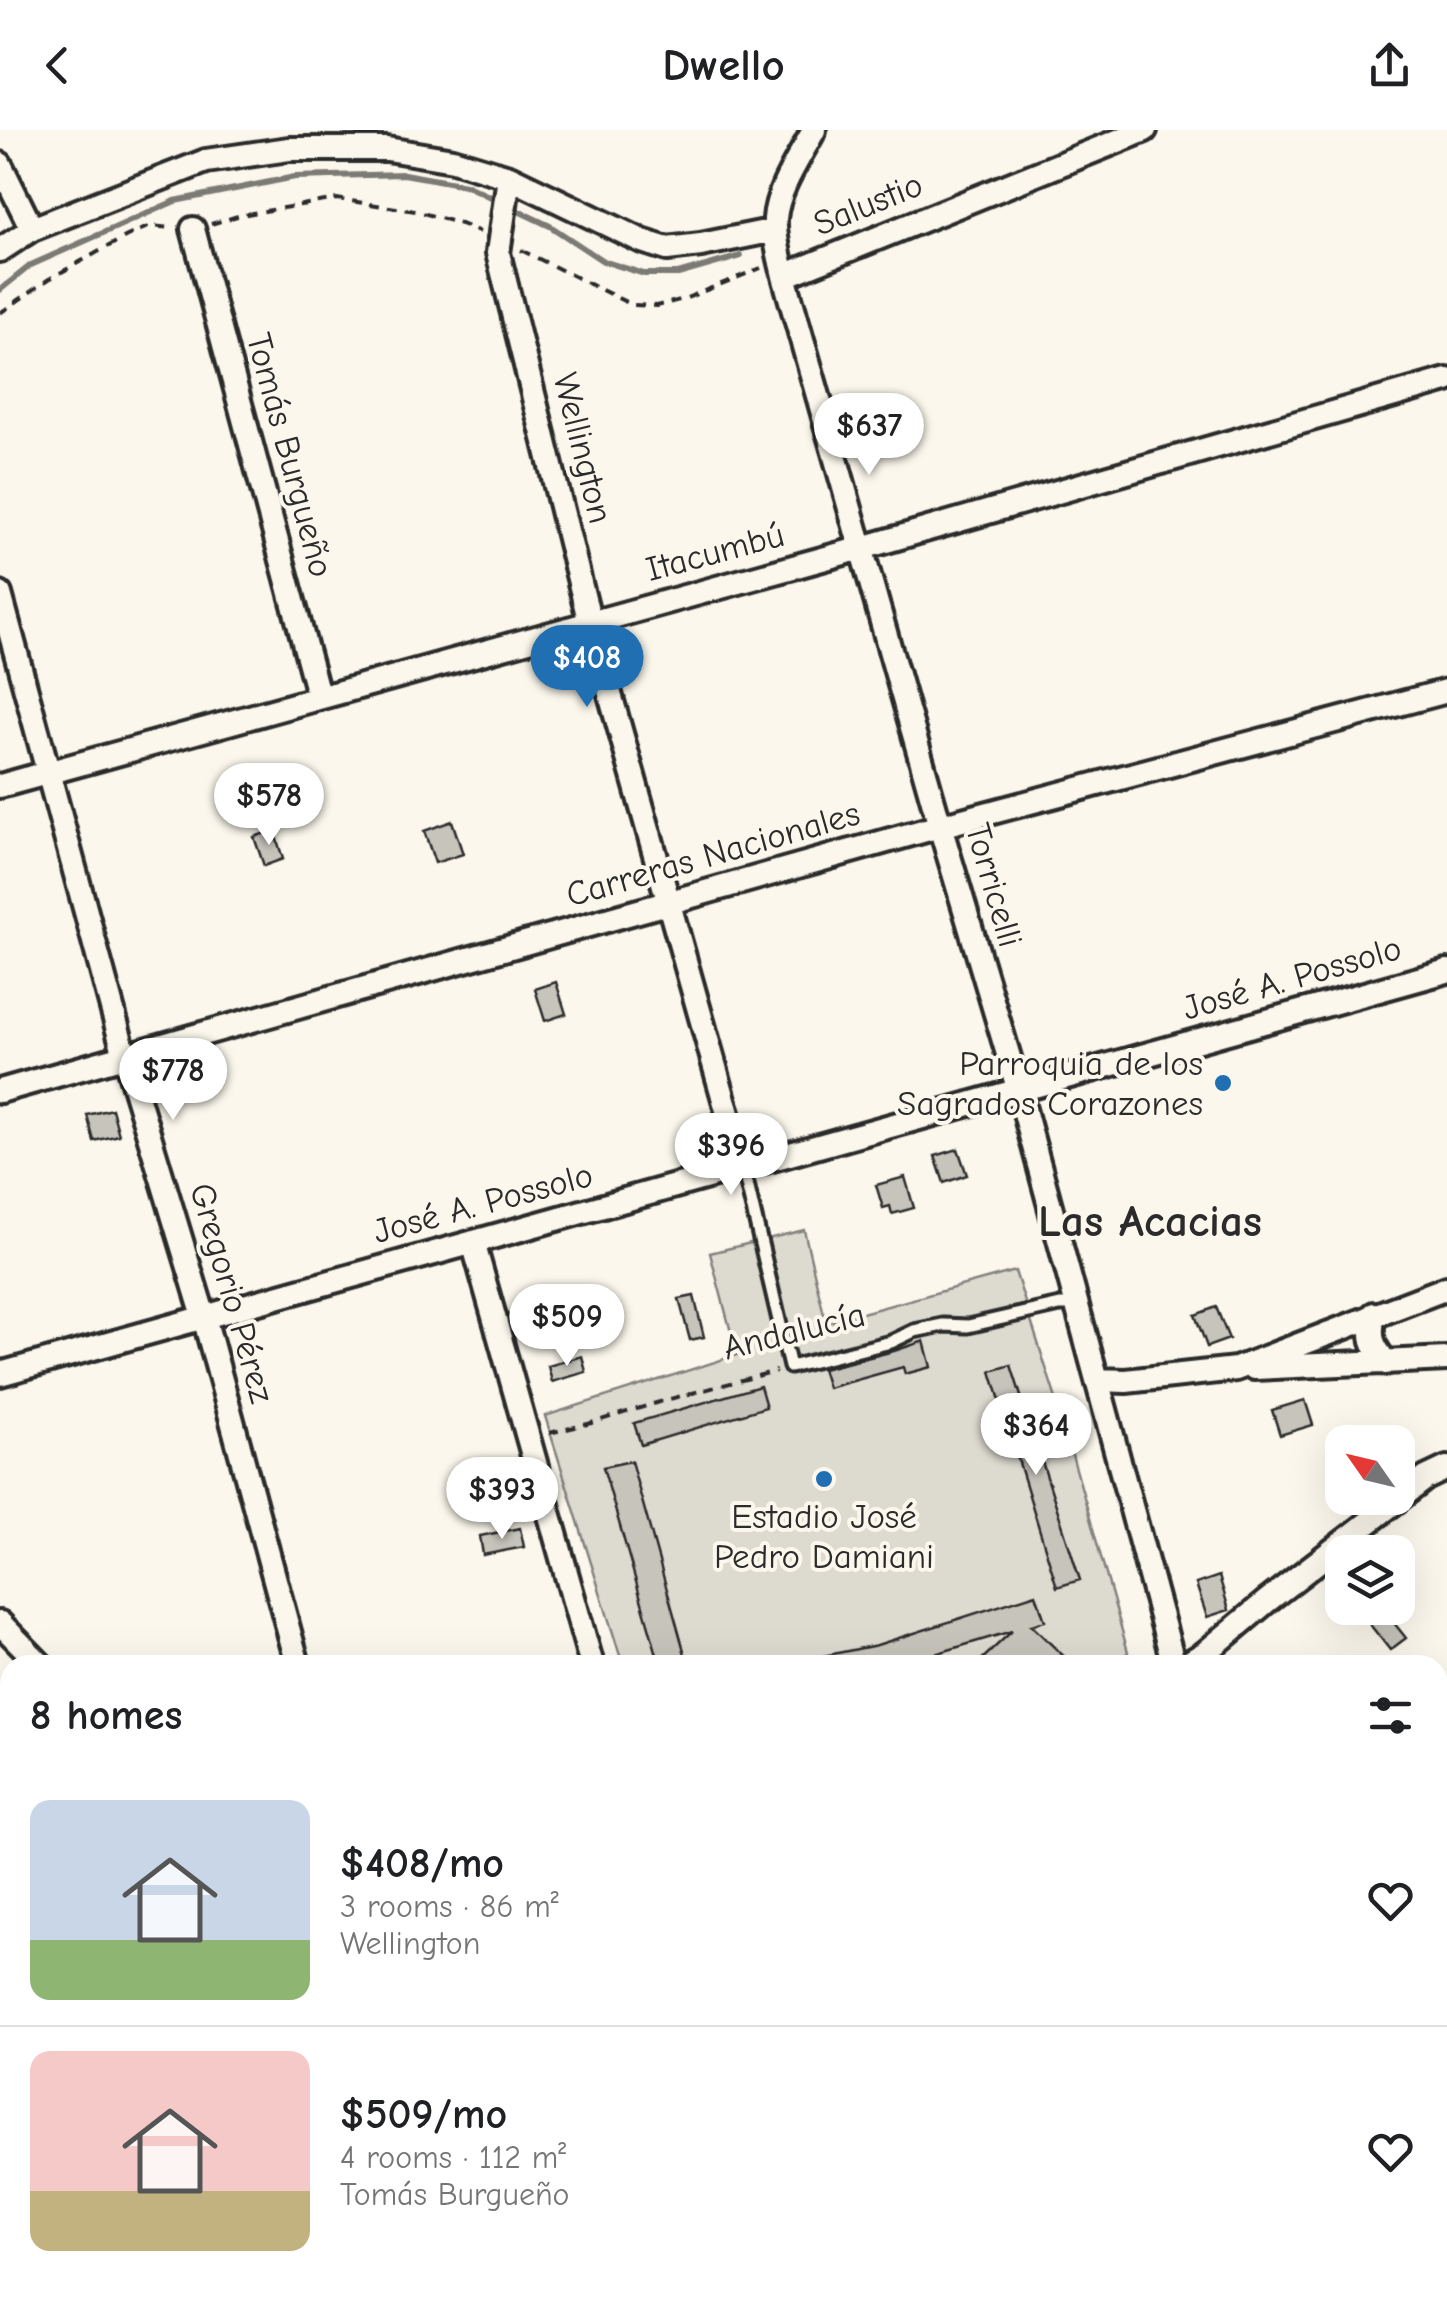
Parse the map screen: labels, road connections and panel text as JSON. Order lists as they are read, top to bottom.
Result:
{
  "streets": {
    "street": [
      "Salustio",
      "Wellington",
      "Tomás Burgueño",
      "Itacumbú",
      "Carreras Nacionales",
      "Torricelli",
      "José A. Possolo",
      "Gregorio Pérez"
    ],
    "lane": ["Andalucía"]
  },
  "crossings": [
    ["Salustio", "Torricelli"],
    ["Wellington", "Itacumbú"],
    ["Wellington", "Carreras Nacionales"],
    ["Wellington", "José A. Possolo"],
    ["Wellington", "Andalucía"],
    ["Tomás Burgueño", "Itacumbú"],
    ["Itacumbú", "Torricelli"],
    ["Itacumbú", "Gregorio Pérez"],
    ["Carreras Nacionales", "Torricelli"],
    ["Carreras Nacionales", "Gregorio Pérez"],
    ["Torricelli", "José A. Possolo"],
    ["Torricelli", "Andalucía"],
    ["José A. Possolo", "Gregorio Pérez"]
  ],
  "districts": ["Las Acacias"],
  "places": ["Parroquia de los Sagrados Corazones", "Estadio José Pedro Damiani"],
  "north": "top left",
  "page": {
    "header": "Dwello",
    "price": [
      "$637",
      "$408",
      "$578",
      "$778",
      "$396",
      "$509",
      "$364",
      "$393"
    ],
    "heading": "8 homes",
    "list": [
      {
        "name": "$408/mo",
        "note": "3 rooms · 86 m² · Wellington"
      },
      {
        "name": "$509/mo",
        "note": "4 rooms · 112 m² · Tomás Burgueño"
      }
    ]
  }
}
